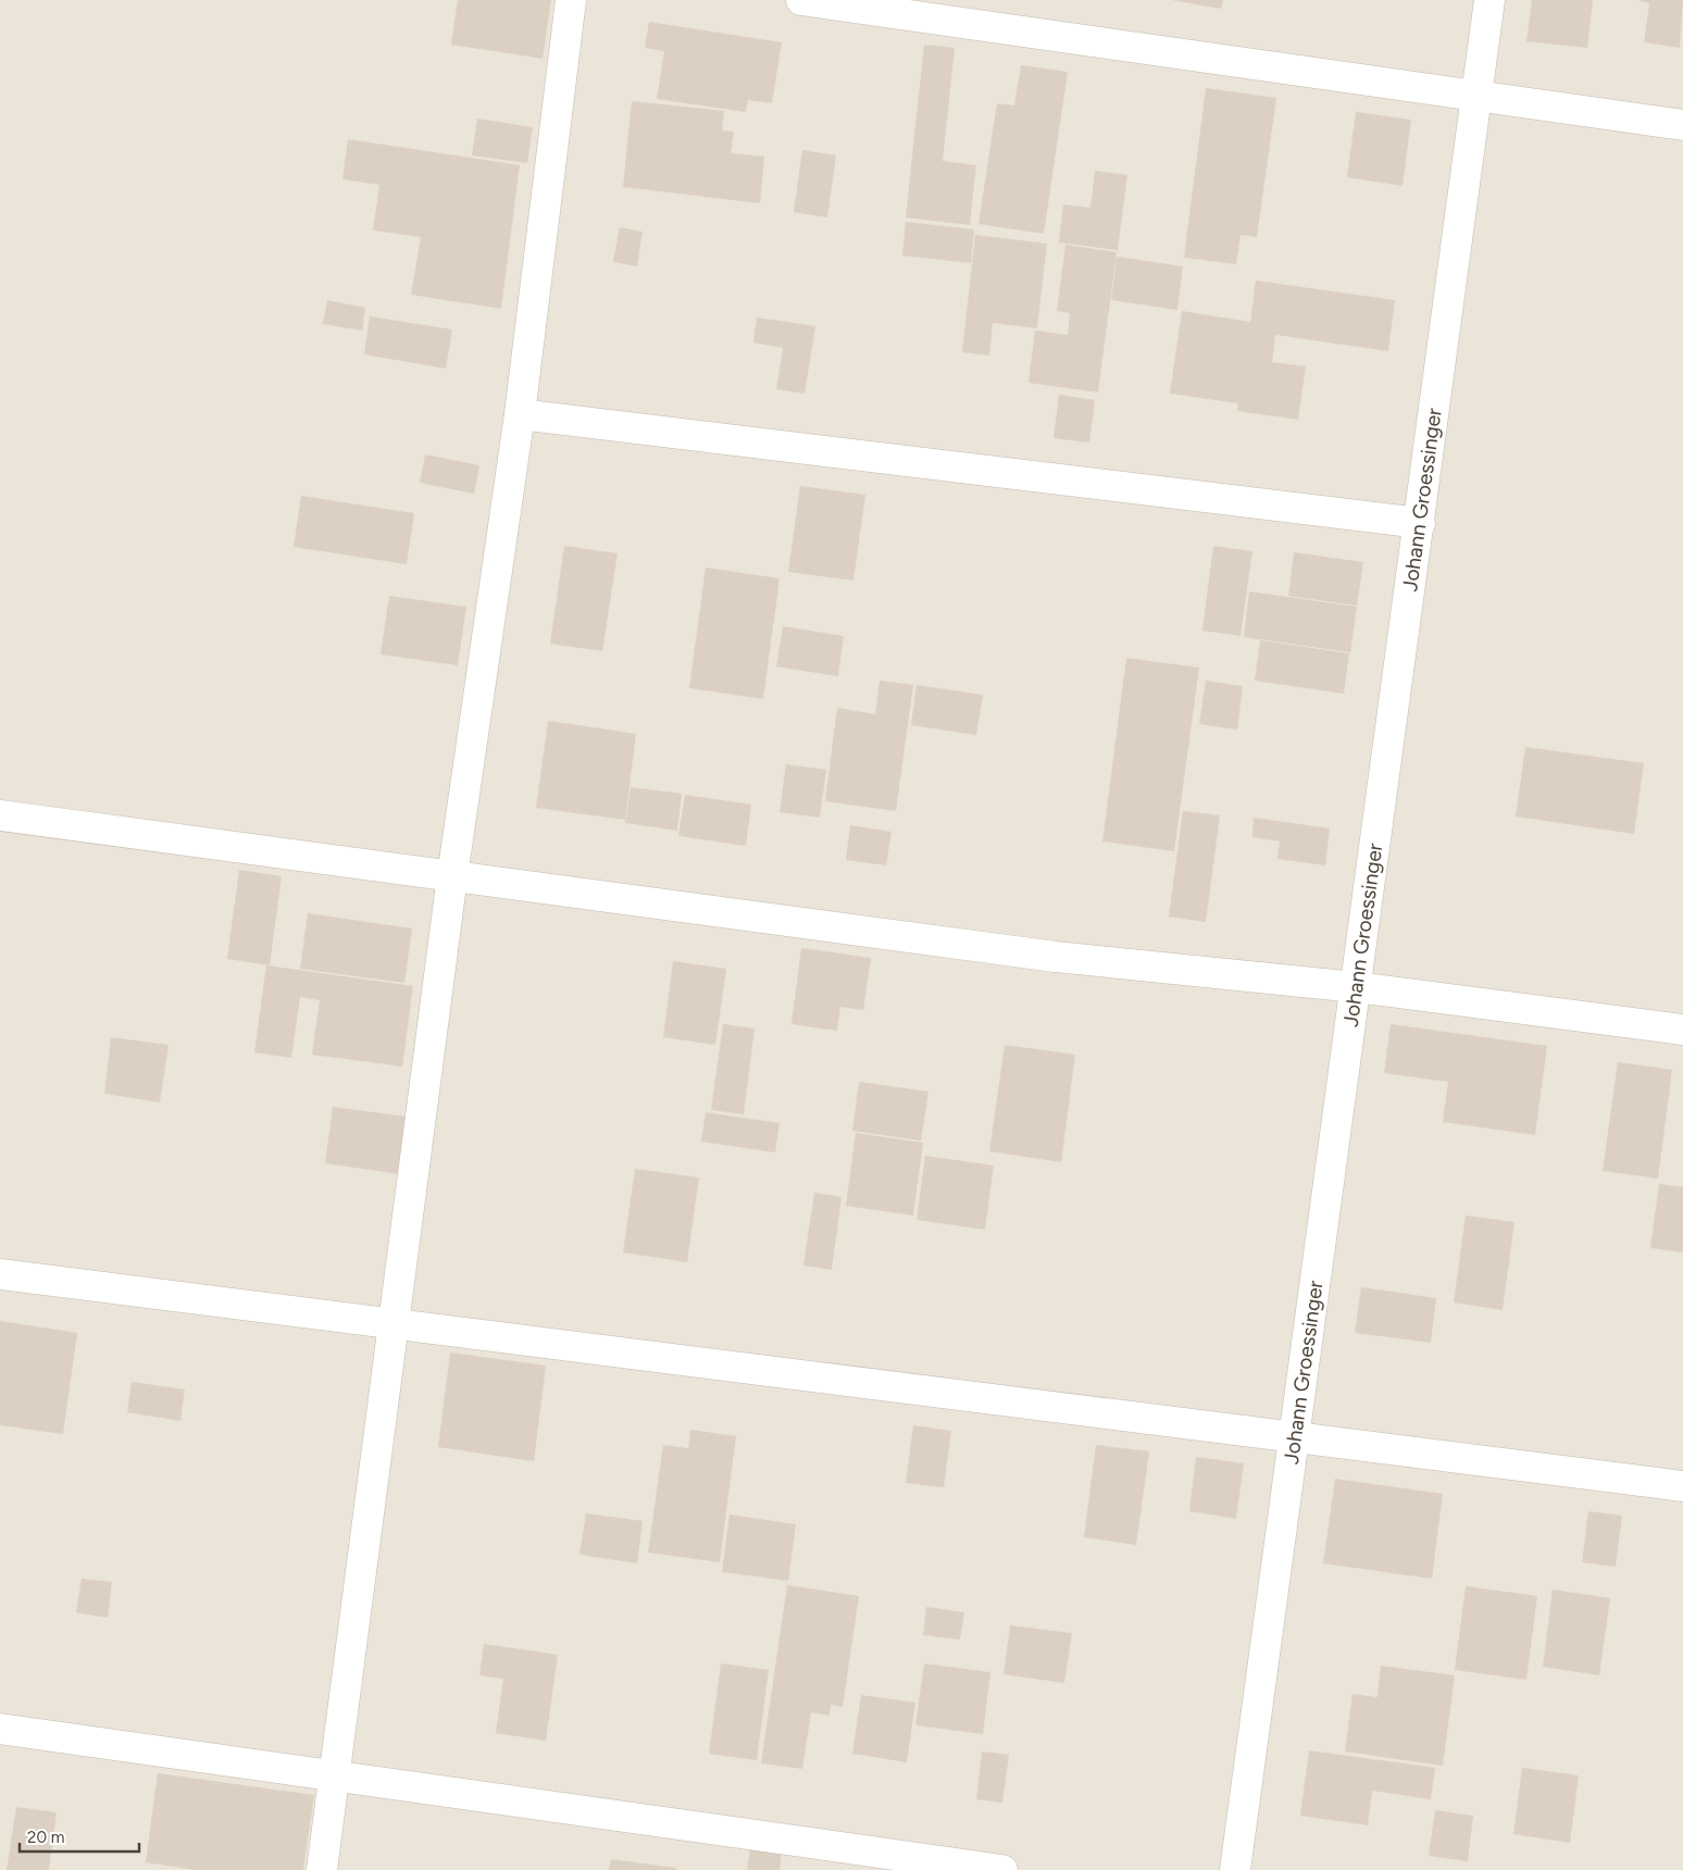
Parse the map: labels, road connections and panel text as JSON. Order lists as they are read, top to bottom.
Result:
{
  "streets": {
    "street": ["Johann Groessinger"]
  },
  "scale_bar": "20 m"
}
